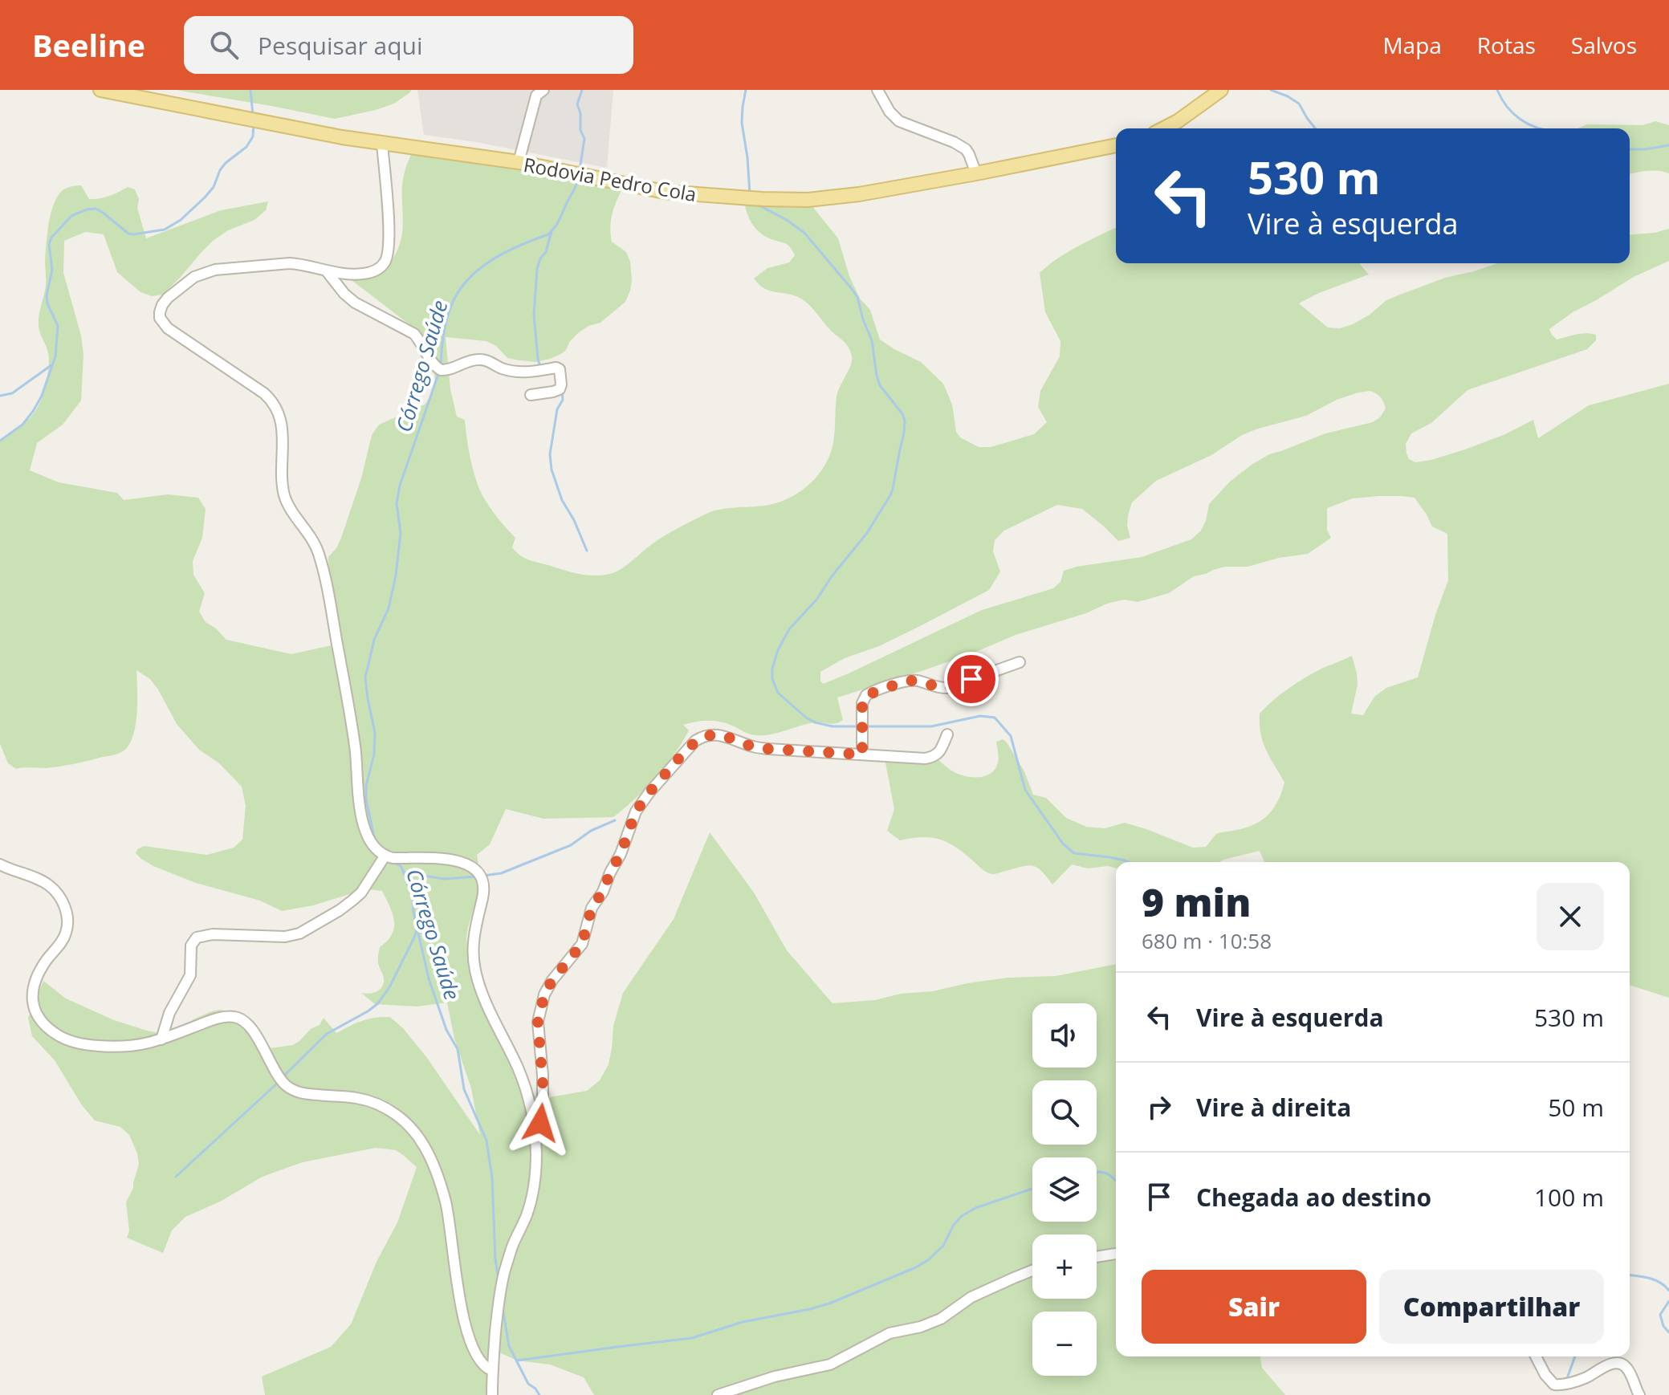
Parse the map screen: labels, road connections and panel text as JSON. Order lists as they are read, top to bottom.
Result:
{
  "streets": {
    "main road": ["Rodovia Pedro Cola"]
  },
  "water": ["Córrego Saúde"],
  "page": {
    "header": "Beeline",
    "search": "Pesquisar aqui",
    "nav": ["Mapa", "Rotas", "Salvos"],
    "turn": ["530 m", "Vire à esquerda"],
    "heading": ["9 min", "680 m · 10:58"],
    "list": [
      {
        "name": "Vire à esquerda",
        "value": "530 m"
      },
      {
        "name": "Vire à direita",
        "value": "50 m"
      },
      {
        "name": "Chegada ao destino",
        "value": "100 m"
      }
    ],
    "map_buttons": ["+", "−"],
    "buttons": ["Sair", "Compartilhar"]
  }
}
